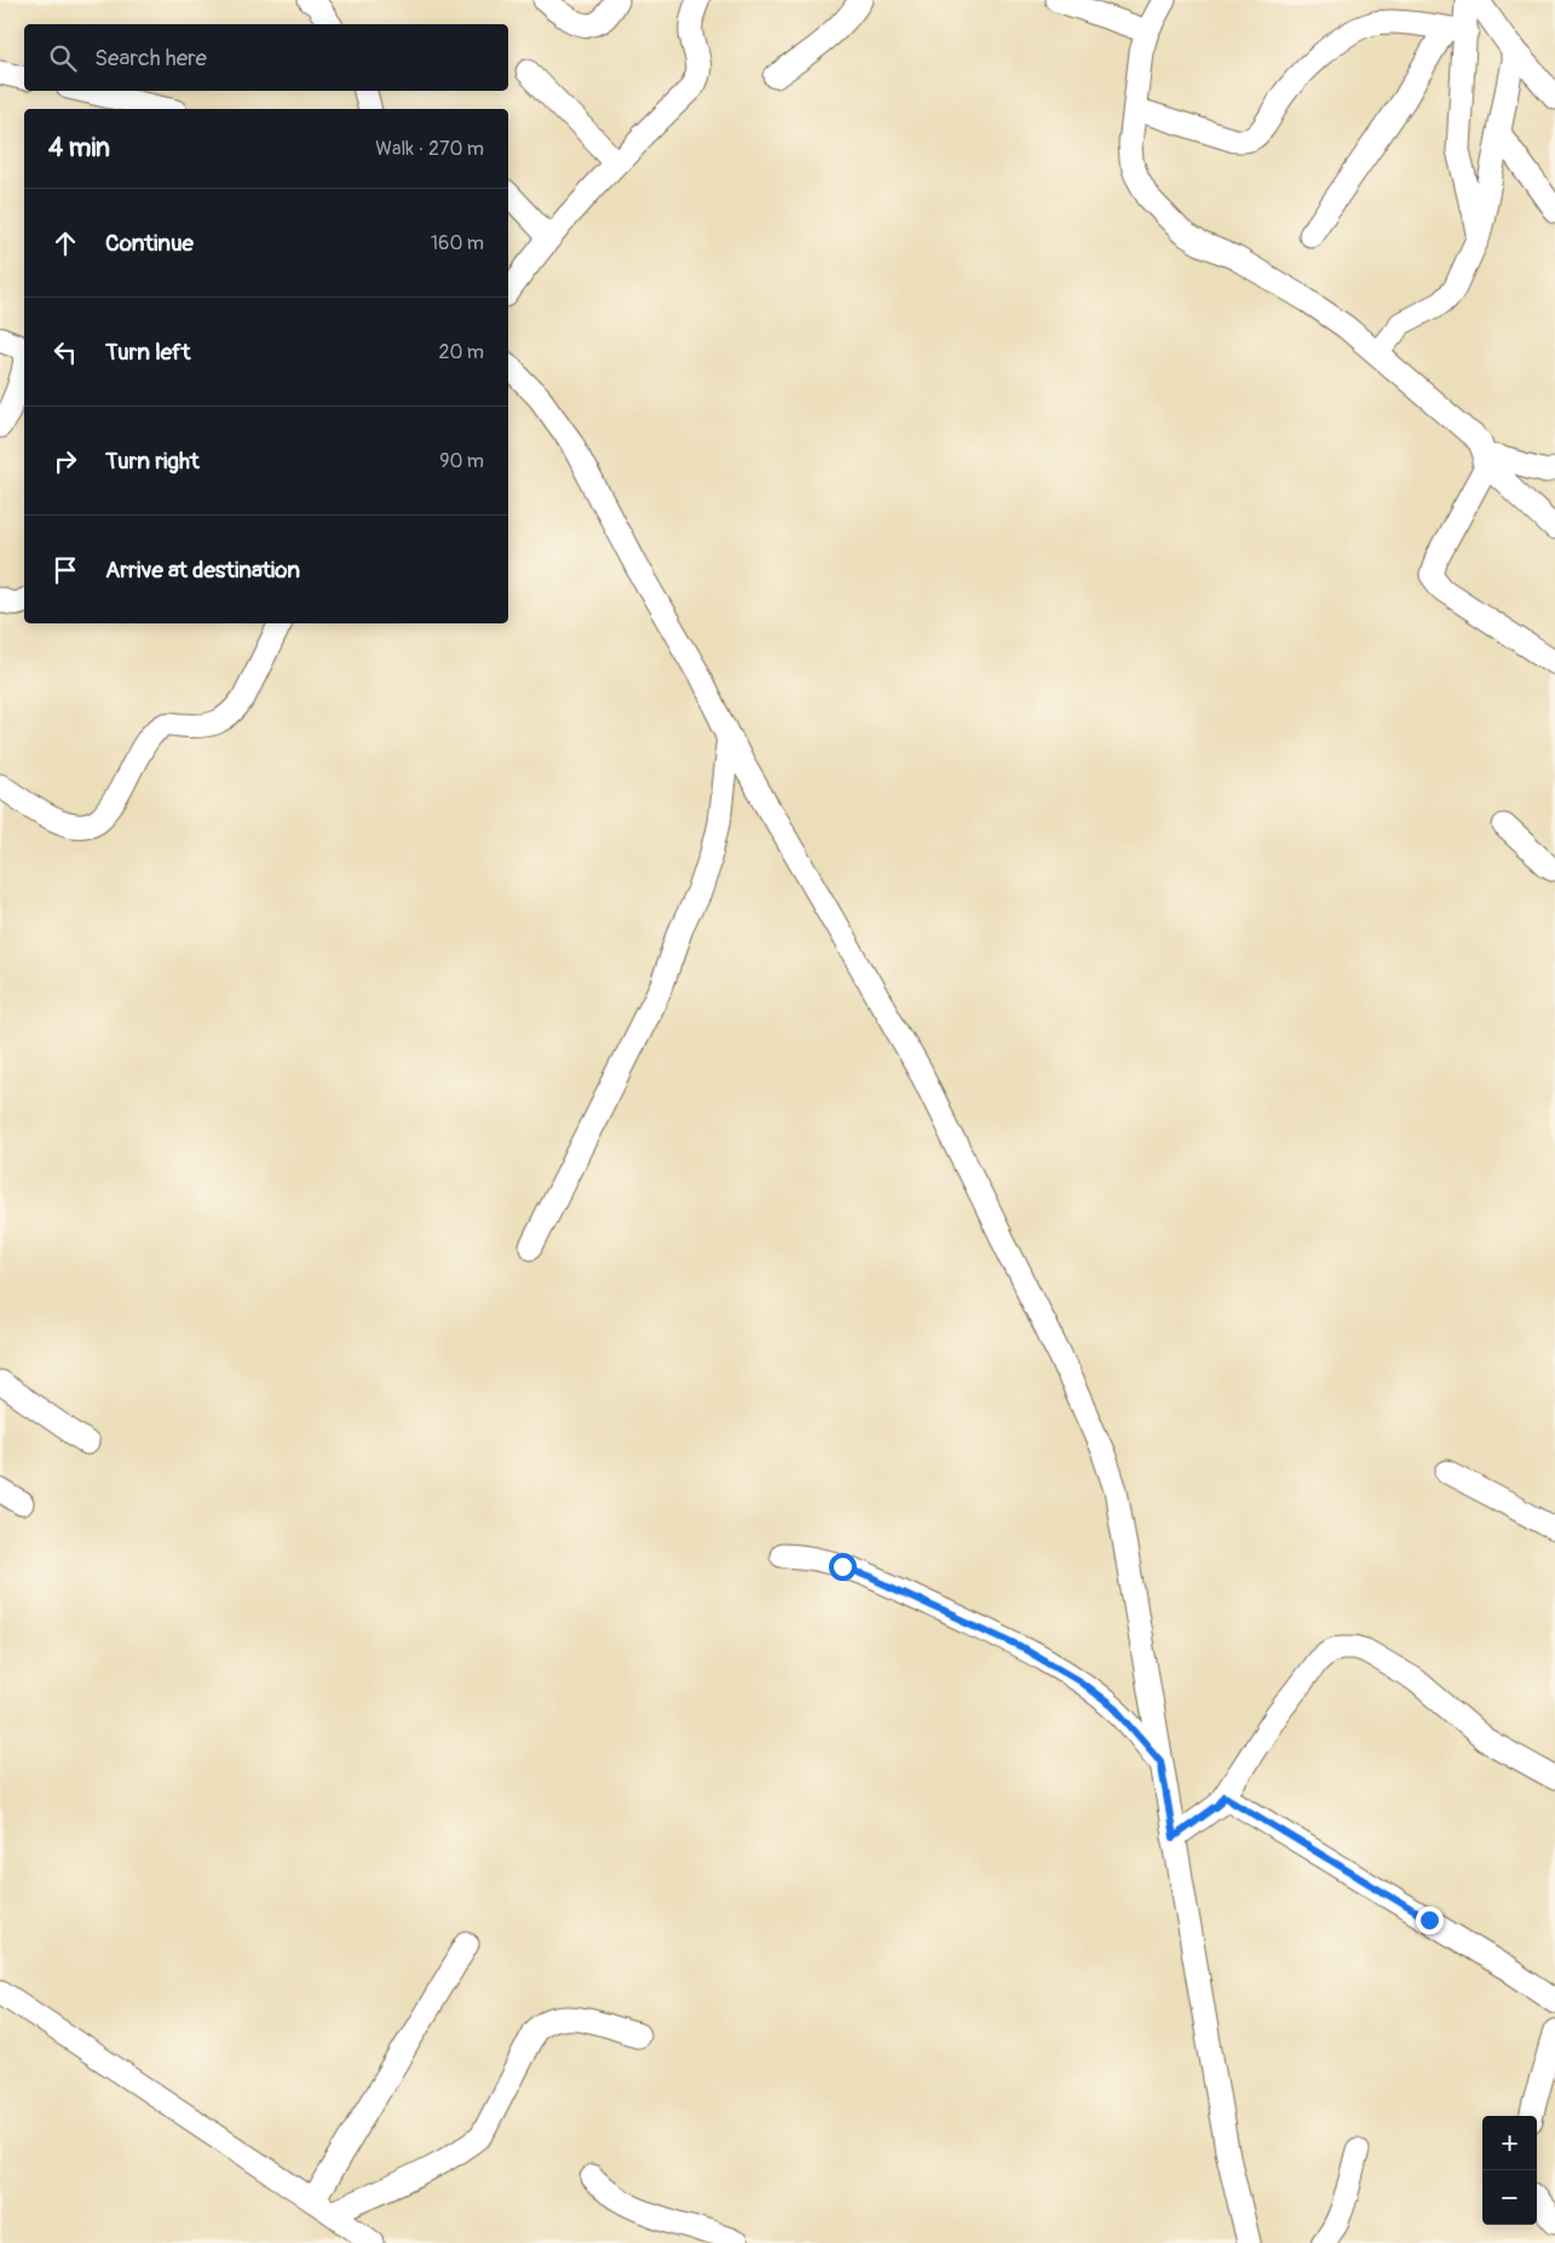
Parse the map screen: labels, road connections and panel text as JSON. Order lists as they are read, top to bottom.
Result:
{
  "page": {
    "search": "Search here",
    "heading": ["4 min", "Walk · 270 m"],
    "list": [
      ["Continue", "160 m"],
      ["Turn left", "20 m"],
      ["Turn right", "90 m"],
      "Arrive at destination"
    ],
    "map_buttons": ["+", "−"]
  }
}
